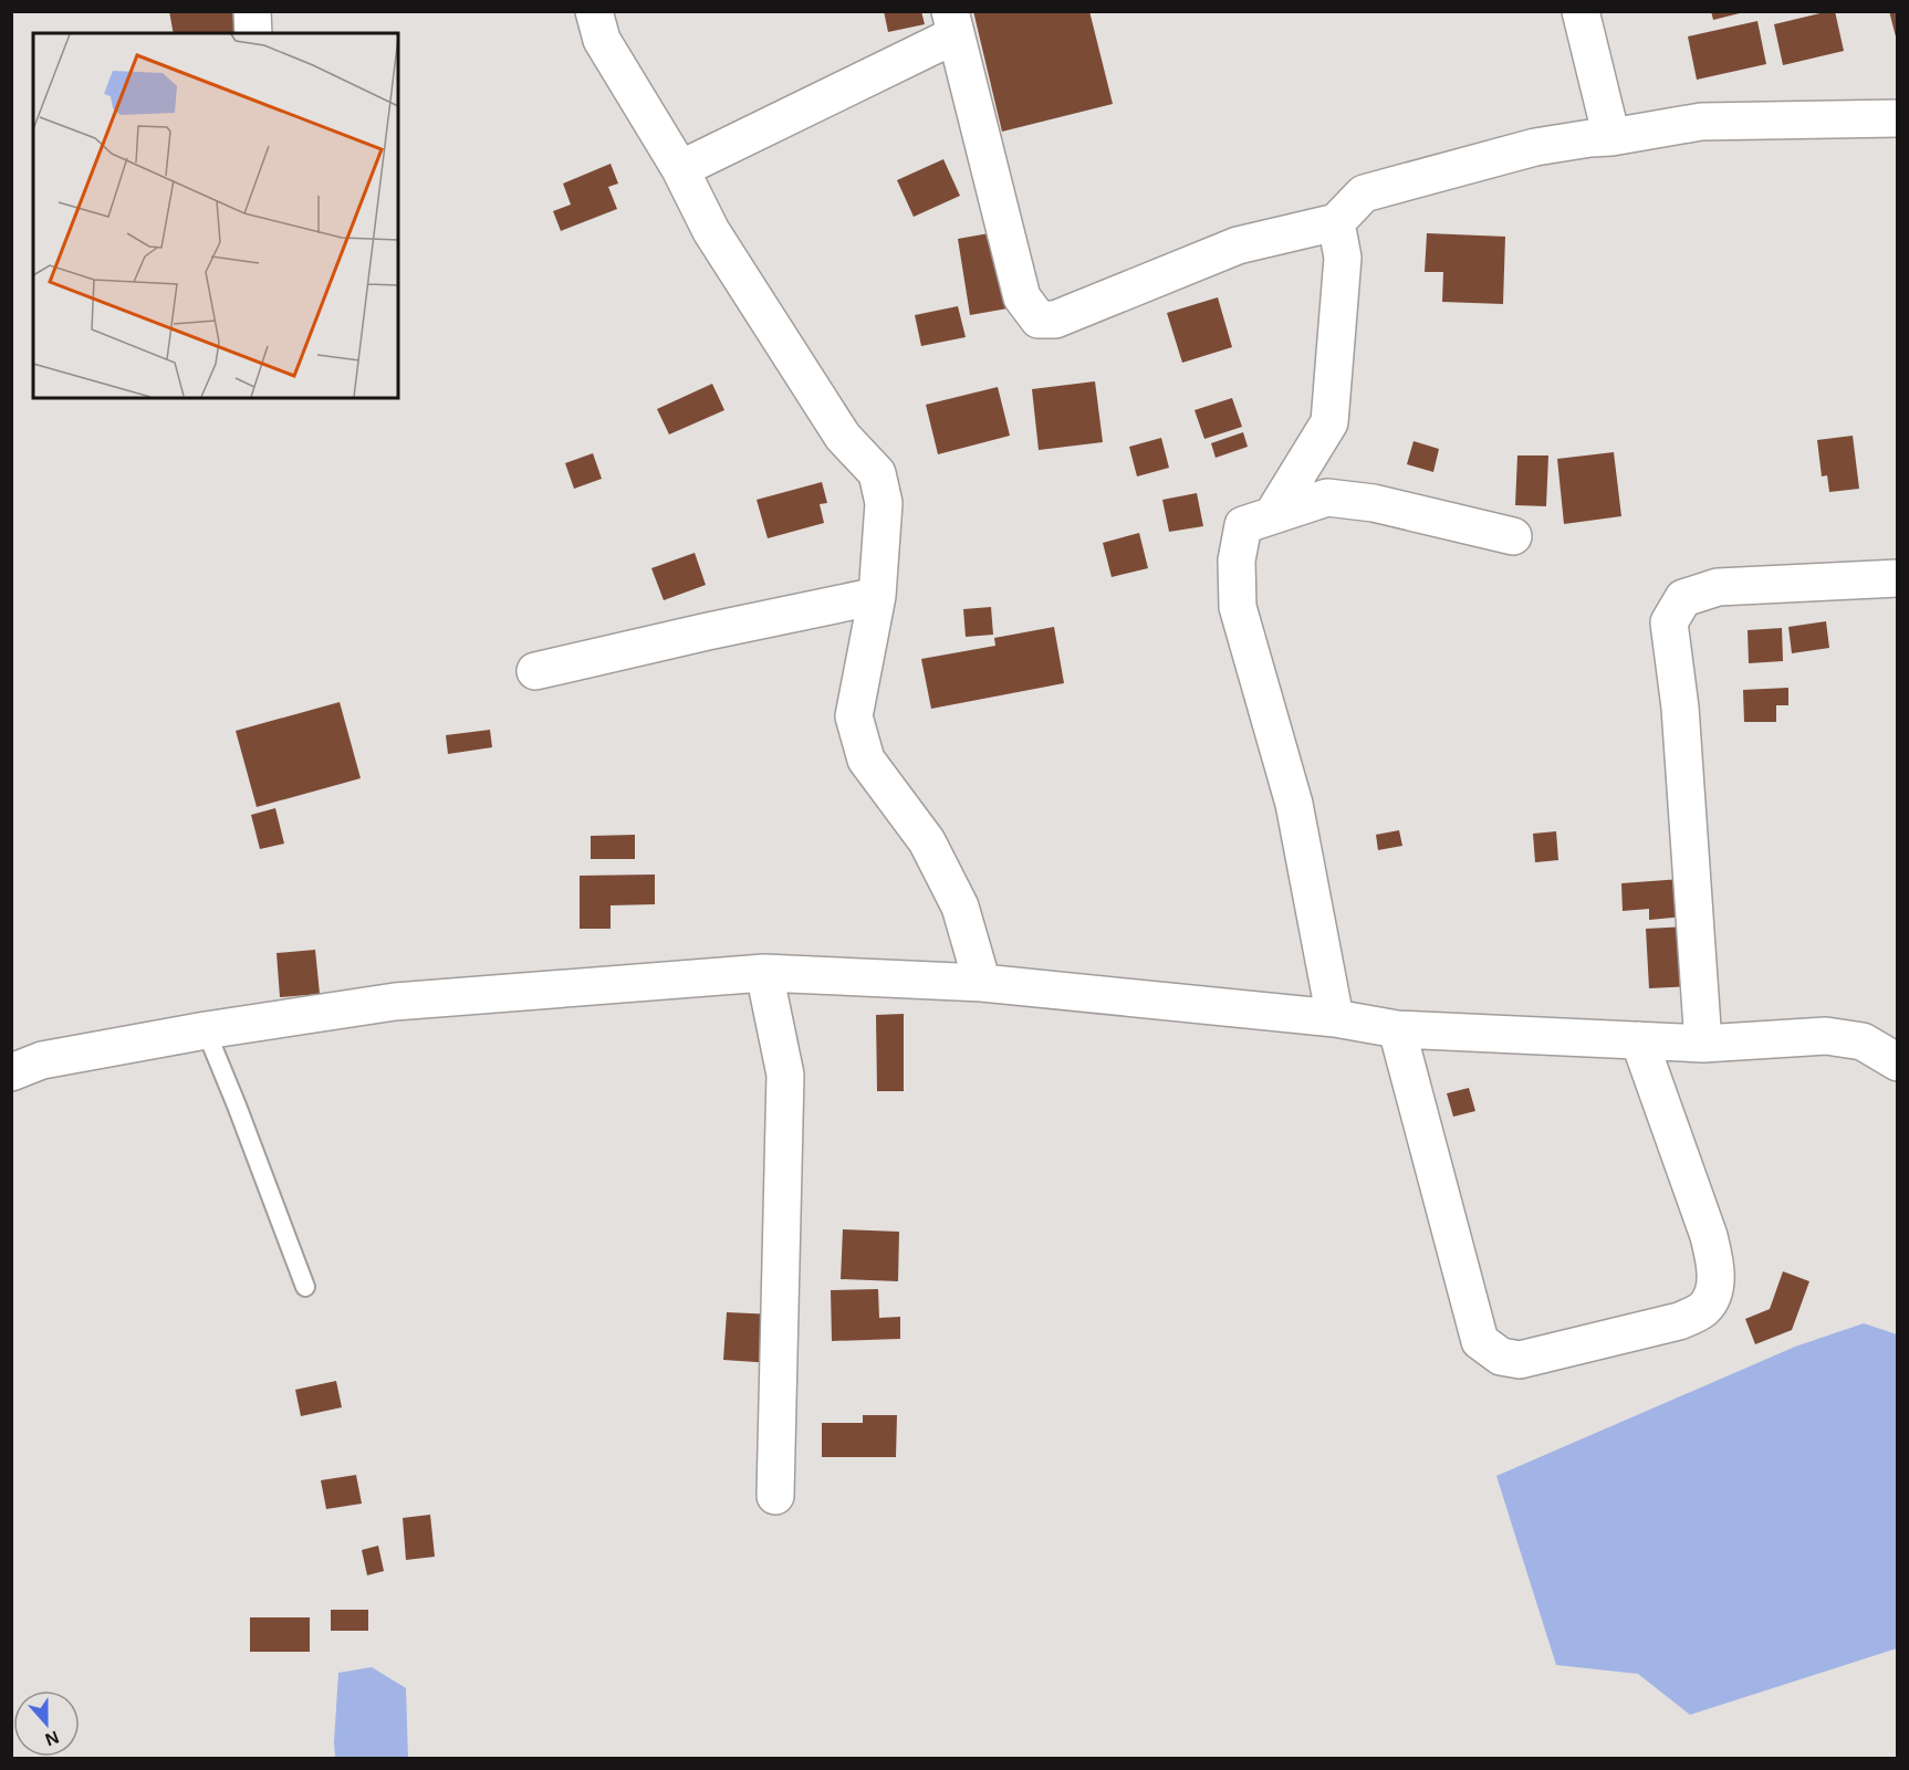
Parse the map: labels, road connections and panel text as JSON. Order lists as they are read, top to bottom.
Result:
{
  "north": "bottom"
}
